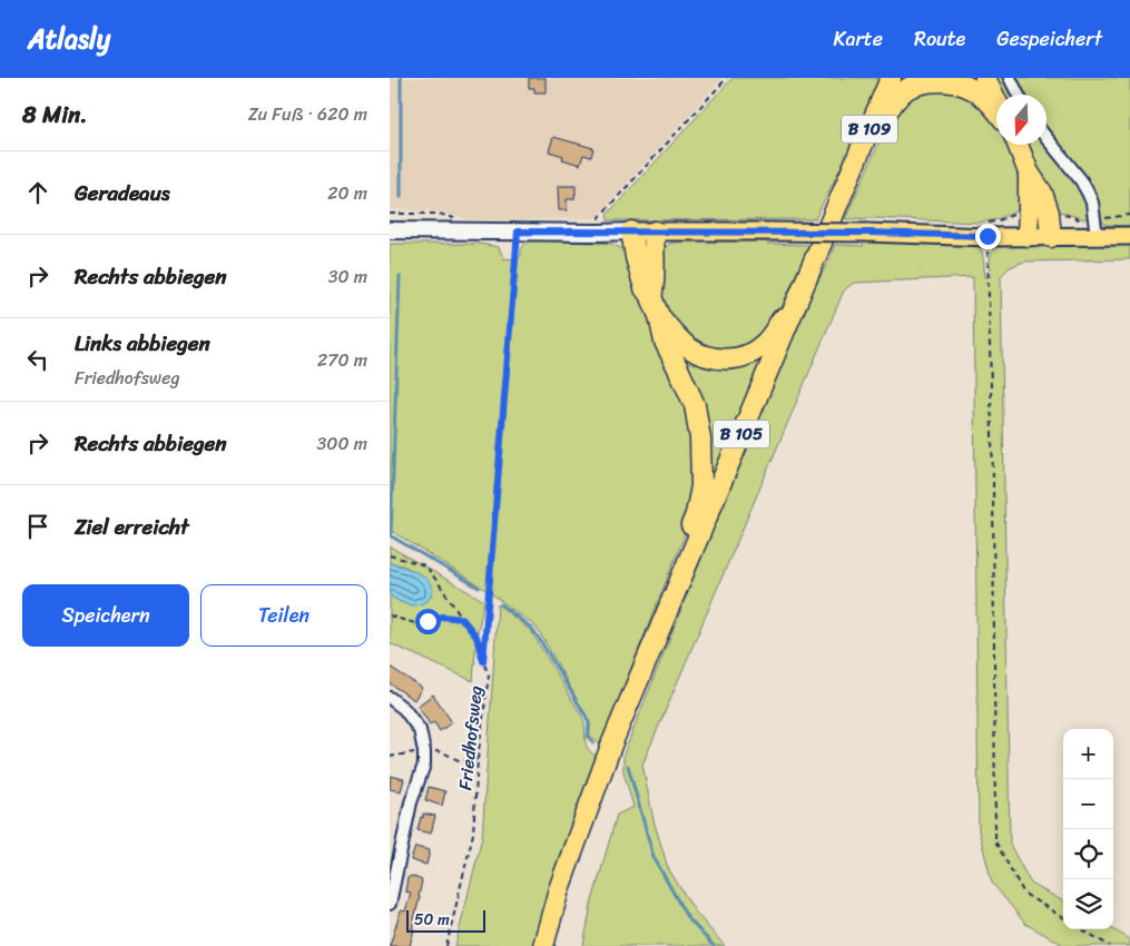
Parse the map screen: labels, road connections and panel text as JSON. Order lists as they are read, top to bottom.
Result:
{
  "streets": {
    "highway": ["B 109", "B 105"],
    "path": ["Friedhofsweg"]
  },
  "crossings": [
    ["B 109", "B 105"]
  ],
  "scale_bar": "50 m",
  "north": "bottom",
  "page": {
    "header": "Atlasly",
    "nav": ["Karte", "Route", "Gespeichert"],
    "heading": ["8 Min.", "Zu Fuß · 620 m"],
    "list": [
      ["Geradeaus", "20 m"],
      ["Rechts abbiegen", "30 m"],
      ["Links abbiegen", "Friedhofsweg", "270 m"],
      ["Rechts abbiegen", "300 m"],
      "Ziel erreicht"
    ],
    "buttons": ["Speichern", "Teilen"],
    "map_buttons": ["+", "−"],
    "scale": "50 m"
  }
}
